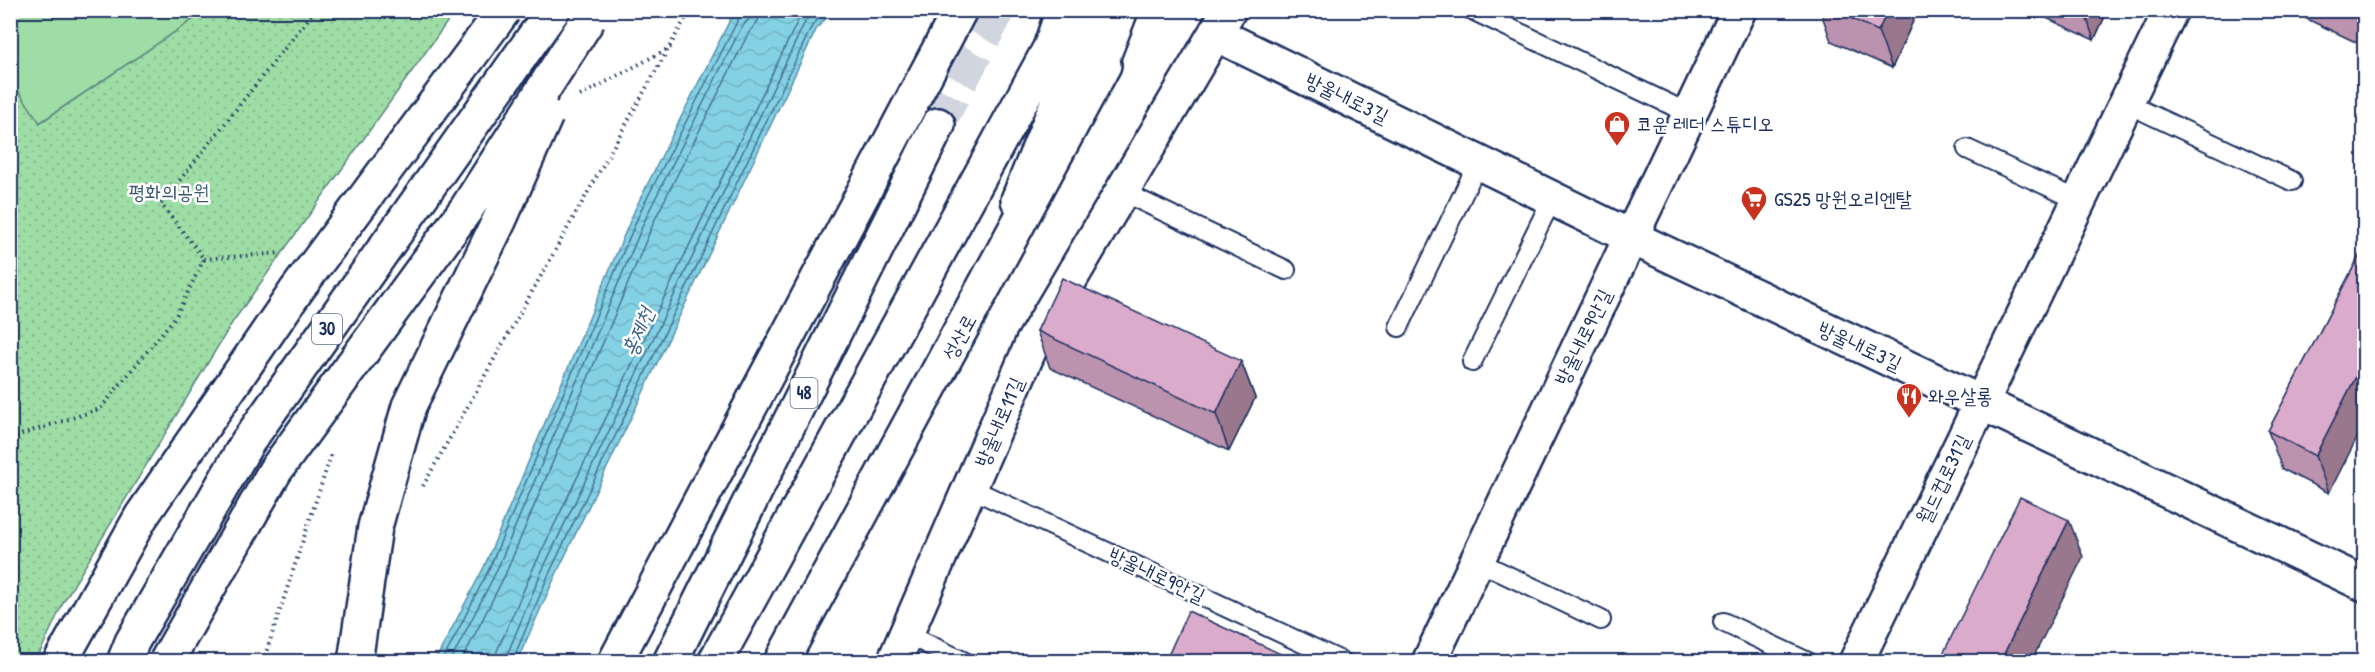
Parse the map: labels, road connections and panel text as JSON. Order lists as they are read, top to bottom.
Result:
{
  "streets": {
    "main road": [
      "방울내로3길",
      "30",
      "성산로",
      "방울내로9안길",
      "48",
      "방울내로11길",
      "월드컵로31길"
    ]
  },
  "crossings": [
    ["방울내로3길", "방울내로9안길"],
    ["방울내로3길", "방울내로11길"],
    ["방울내로3길", "월드컵로31길"],
    ["방울내로9안길", "방울내로11길"]
  ],
  "water": ["홍제천"],
  "parks": ["평화의공원"],
  "places": {
    "shop": ["코운 레더 스튜디오"],
    "supermarket": ["GS25 망원오리엔탈"],
    "restaurant": ["와우살롱"]
  }
}
